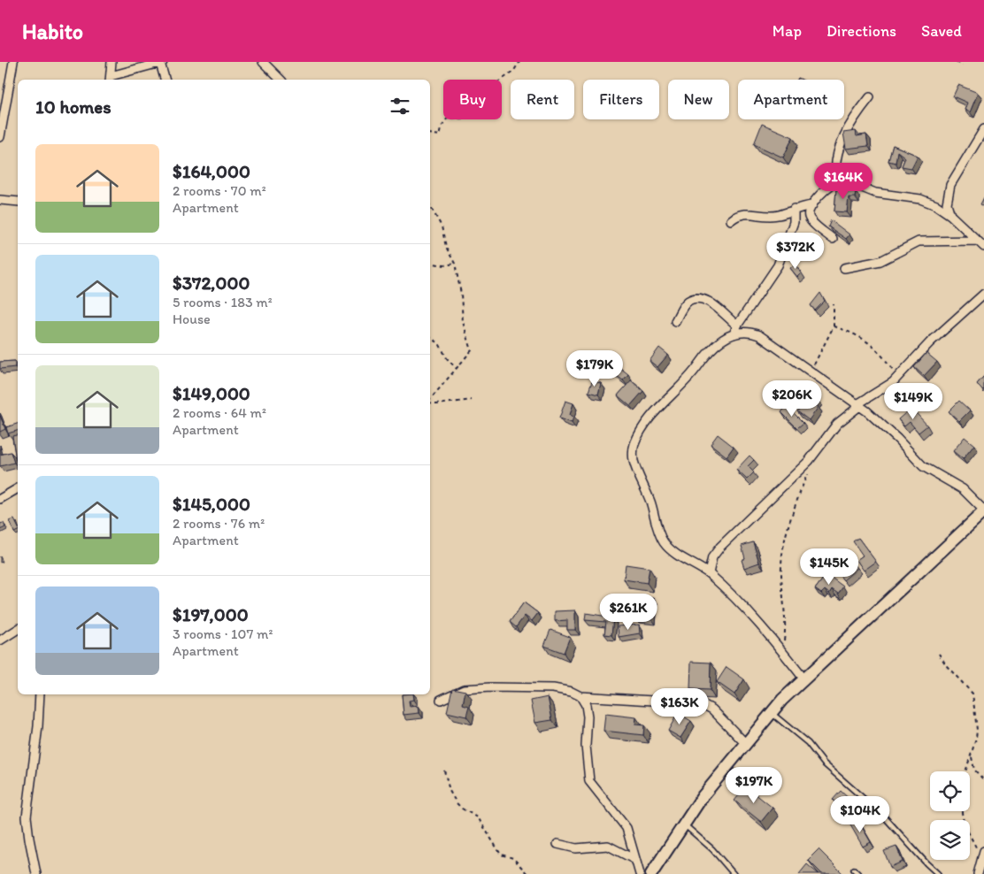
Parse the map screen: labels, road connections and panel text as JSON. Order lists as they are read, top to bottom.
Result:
{
  "page": {
    "header": "Habito",
    "nav": ["Map", "Directions", "Saved"],
    "chip": [
      "Buy",
      "Rent",
      "Filters",
      "New",
      "Apartment"
    ],
    "heading": "10 homes",
    "list": [
      {
        "name": "$164,000",
        "note": "2 rooms · 70 m² · Apartment"
      },
      {
        "name": "$372,000",
        "note": "5 rooms · 183 m² · House"
      },
      {
        "name": "$149,000",
        "note": "2 rooms · 64 m² · Apartment"
      },
      {
        "name": "$145,000",
        "note": "2 rooms · 76 m² · Apartment"
      },
      {
        "name": "$197,000",
        "note": "3 rooms · 107 m² · Apartment"
      }
    ],
    "price": [
      "$164K",
      "$372K",
      "$179K",
      "$206K",
      "$149K",
      "$145K",
      "$261K",
      "$163K",
      "$197K",
      "$104K"
    ]
  }
}
